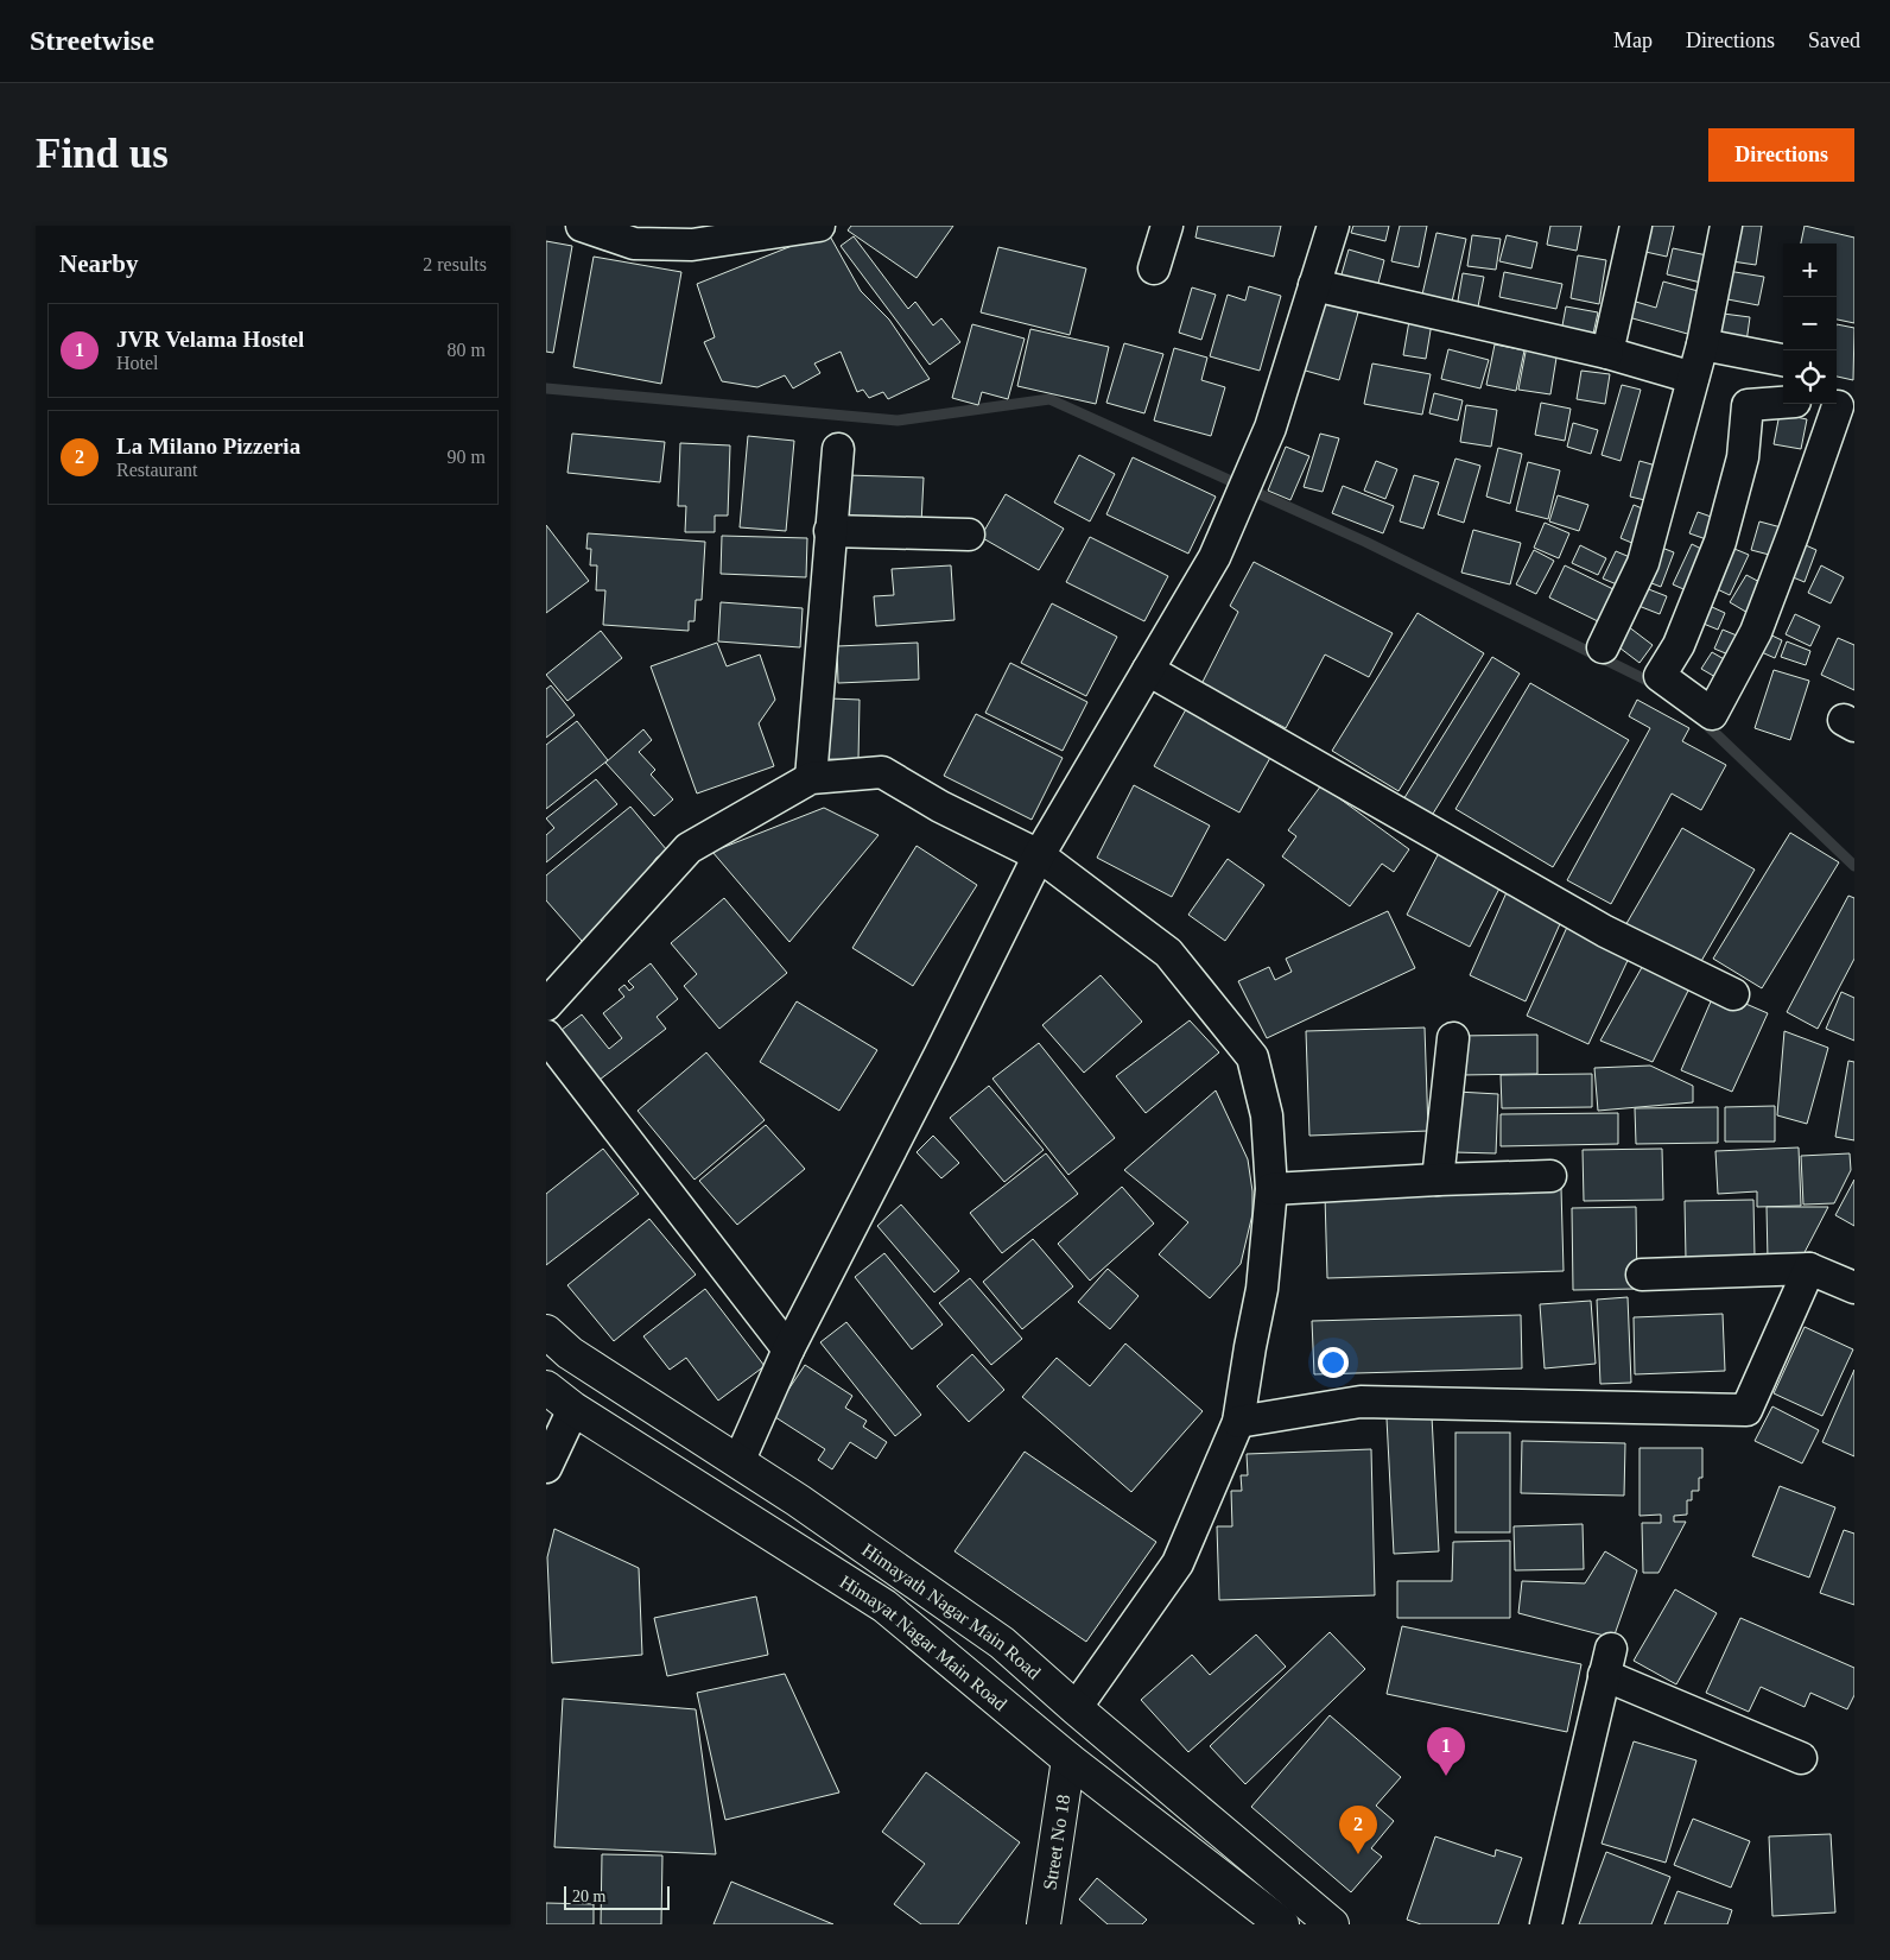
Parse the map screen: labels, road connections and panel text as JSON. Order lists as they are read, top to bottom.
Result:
{
  "streets": {
    "main road": ["Himayath Nagar Main Road", "Himayat Nagar Main Road", "Street No 18"]
  },
  "crossings": [
    ["Himayat Nagar Main Road", "Street No 18"]
  ],
  "scale_bar": "20 m",
  "page": {
    "header": "Streetwise",
    "nav": ["Map", "Directions", "Saved"],
    "buttons": "Directions",
    "title": "Find us",
    "heading": ["Nearby", "2 results"],
    "map_buttons": ["+", "−"],
    "list": [
      {
        "mark": "1",
        "name": "JVR Velama Hostel",
        "note": "Hotel",
        "value": "80 m"
      },
      {
        "mark": "2",
        "name": "La Milano Pizzeria",
        "note": "Restaurant",
        "value": "90 m"
      }
    ],
    "pins": ["1", "2"],
    "scale": "20 m"
  }
}
